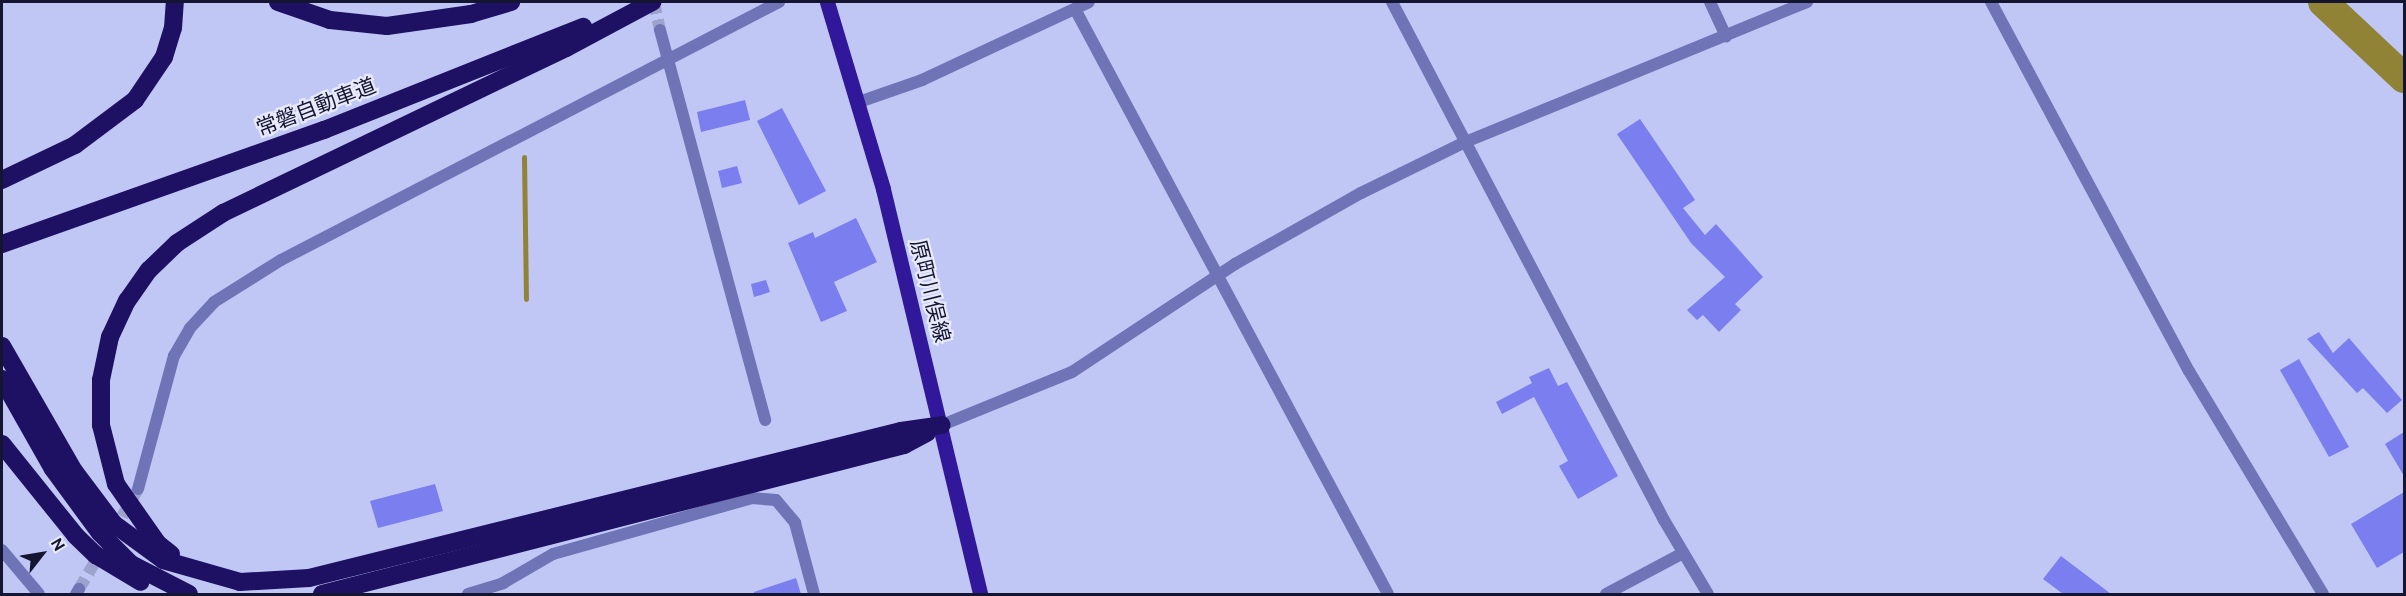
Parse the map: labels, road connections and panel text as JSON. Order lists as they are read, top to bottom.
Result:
{
  "streets": {
    "highway": ["常磐自動車道"],
    "main road": ["原町川俣線"]
  },
  "north": "top right"
}
